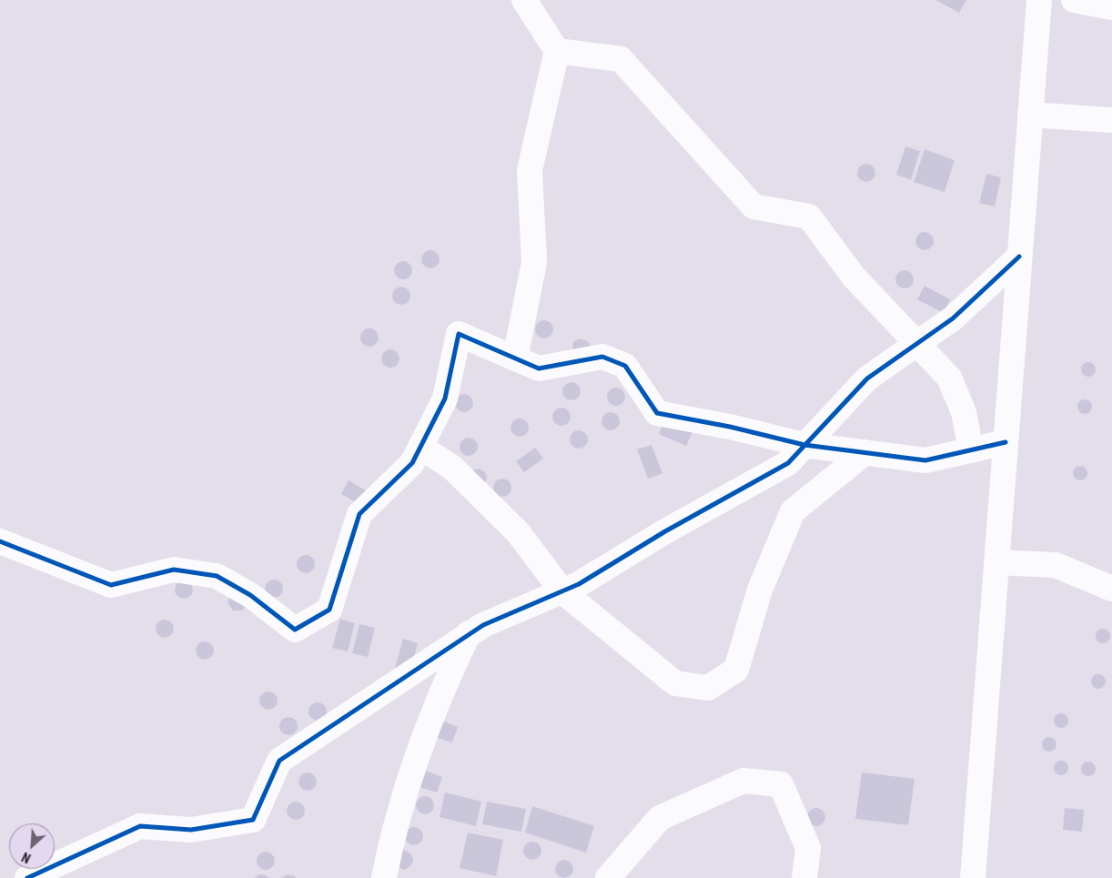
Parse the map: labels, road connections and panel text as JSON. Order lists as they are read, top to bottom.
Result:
{
  "north": "bottom left"
}
